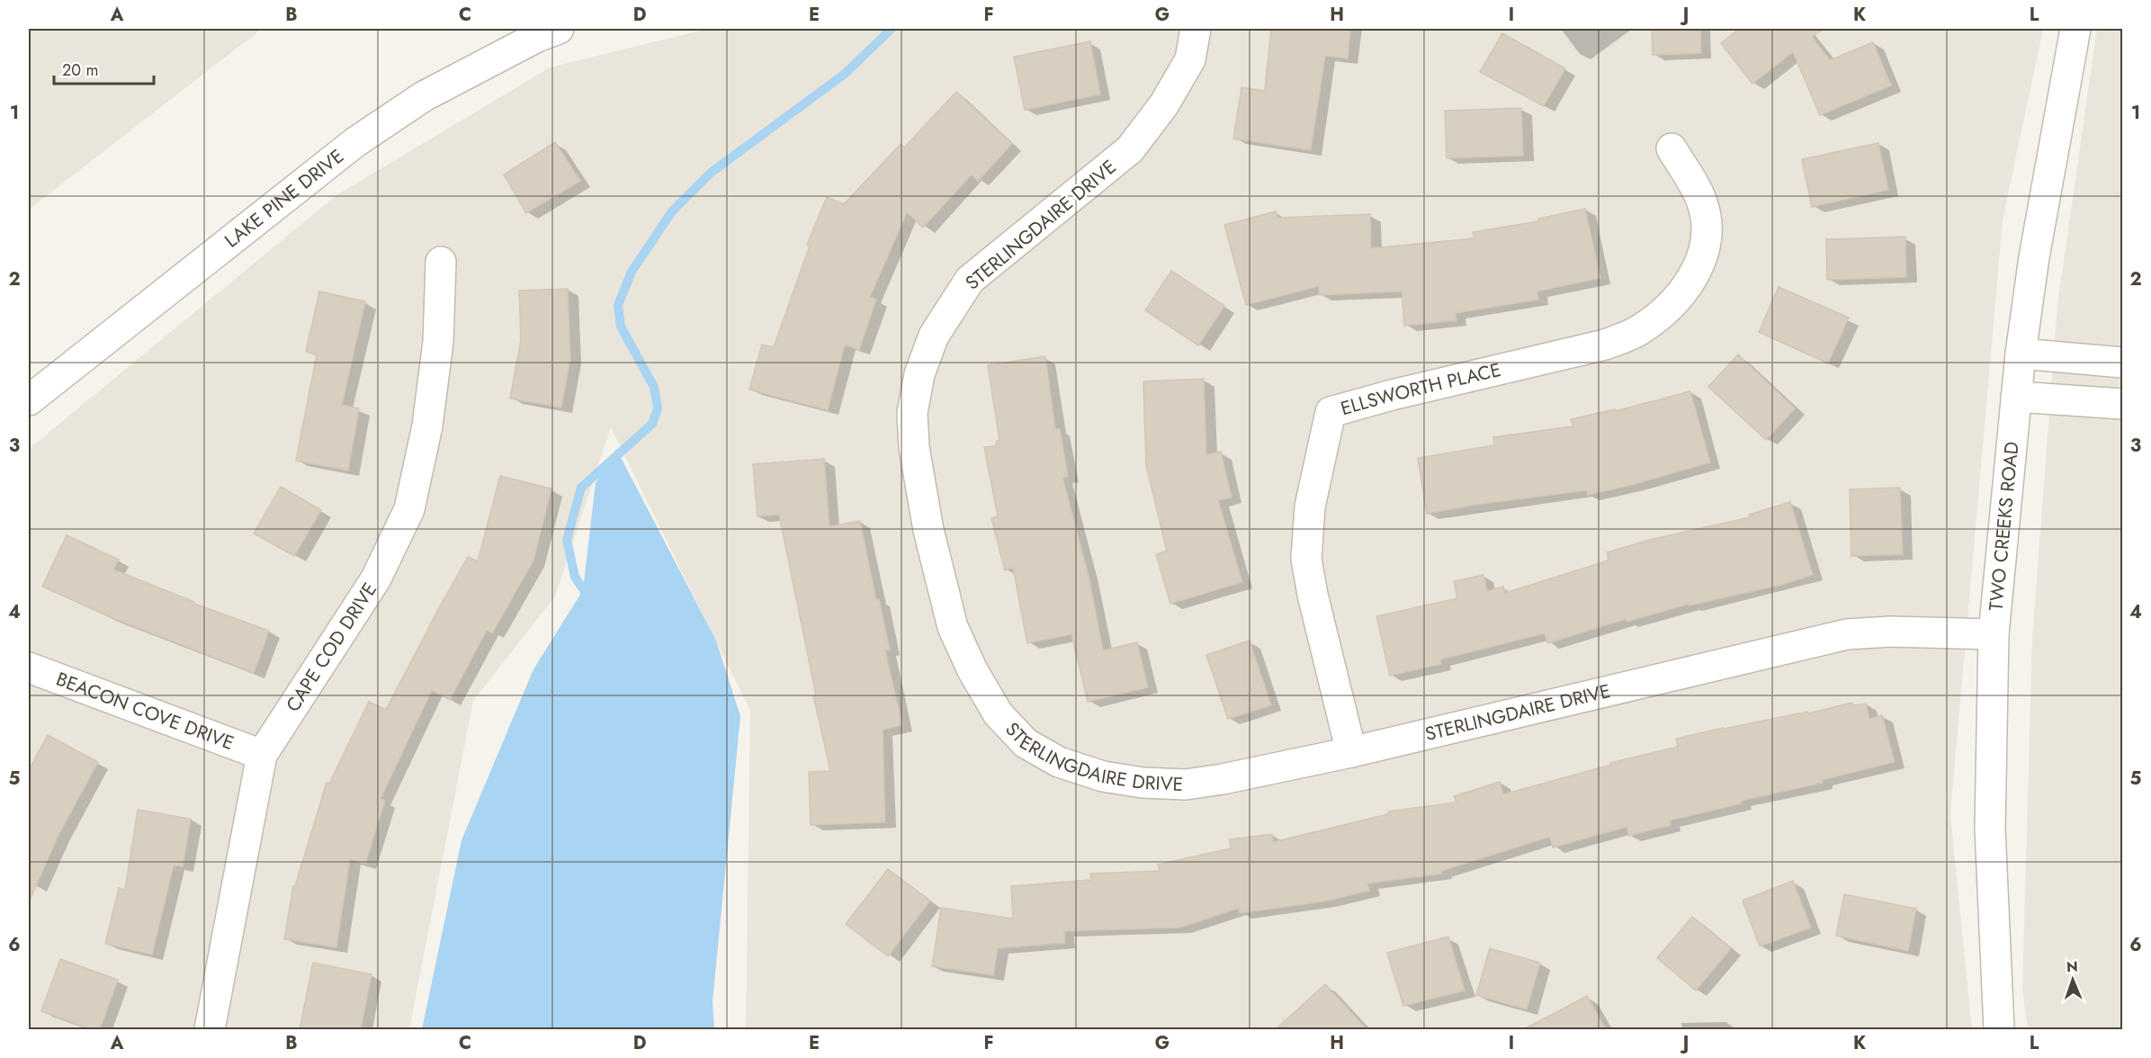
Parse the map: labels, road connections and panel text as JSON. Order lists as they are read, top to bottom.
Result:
{
  "streets": {
    "street": [
      "LAKE PINE DRIVE",
      "STERLINGDAIRE DRIVE",
      "ELLSWORTH PLACE",
      "TWO CREEKS ROAD",
      "CAPE COD DRIVE",
      "BEACON COVE DRIVE"
    ]
  },
  "crossings": [
    ["STERLINGDAIRE DRIVE", "ELLSWORTH PLACE"],
    ["STERLINGDAIRE DRIVE", "TWO CREEKS ROAD"],
    ["CAPE COD DRIVE", "BEACON COVE DRIVE"]
  ],
  "scale_bar": "20 m",
  "north": "top",
  "grid": {
    "columns": [
      "A",
      "B",
      "C",
      "D",
      "E",
      "F",
      "G",
      "H",
      "I",
      "J",
      "K",
      "L"
    ],
    "rows": [
      "1",
      "2",
      "3",
      "4",
      "5",
      "6"
    ]
  }
}
